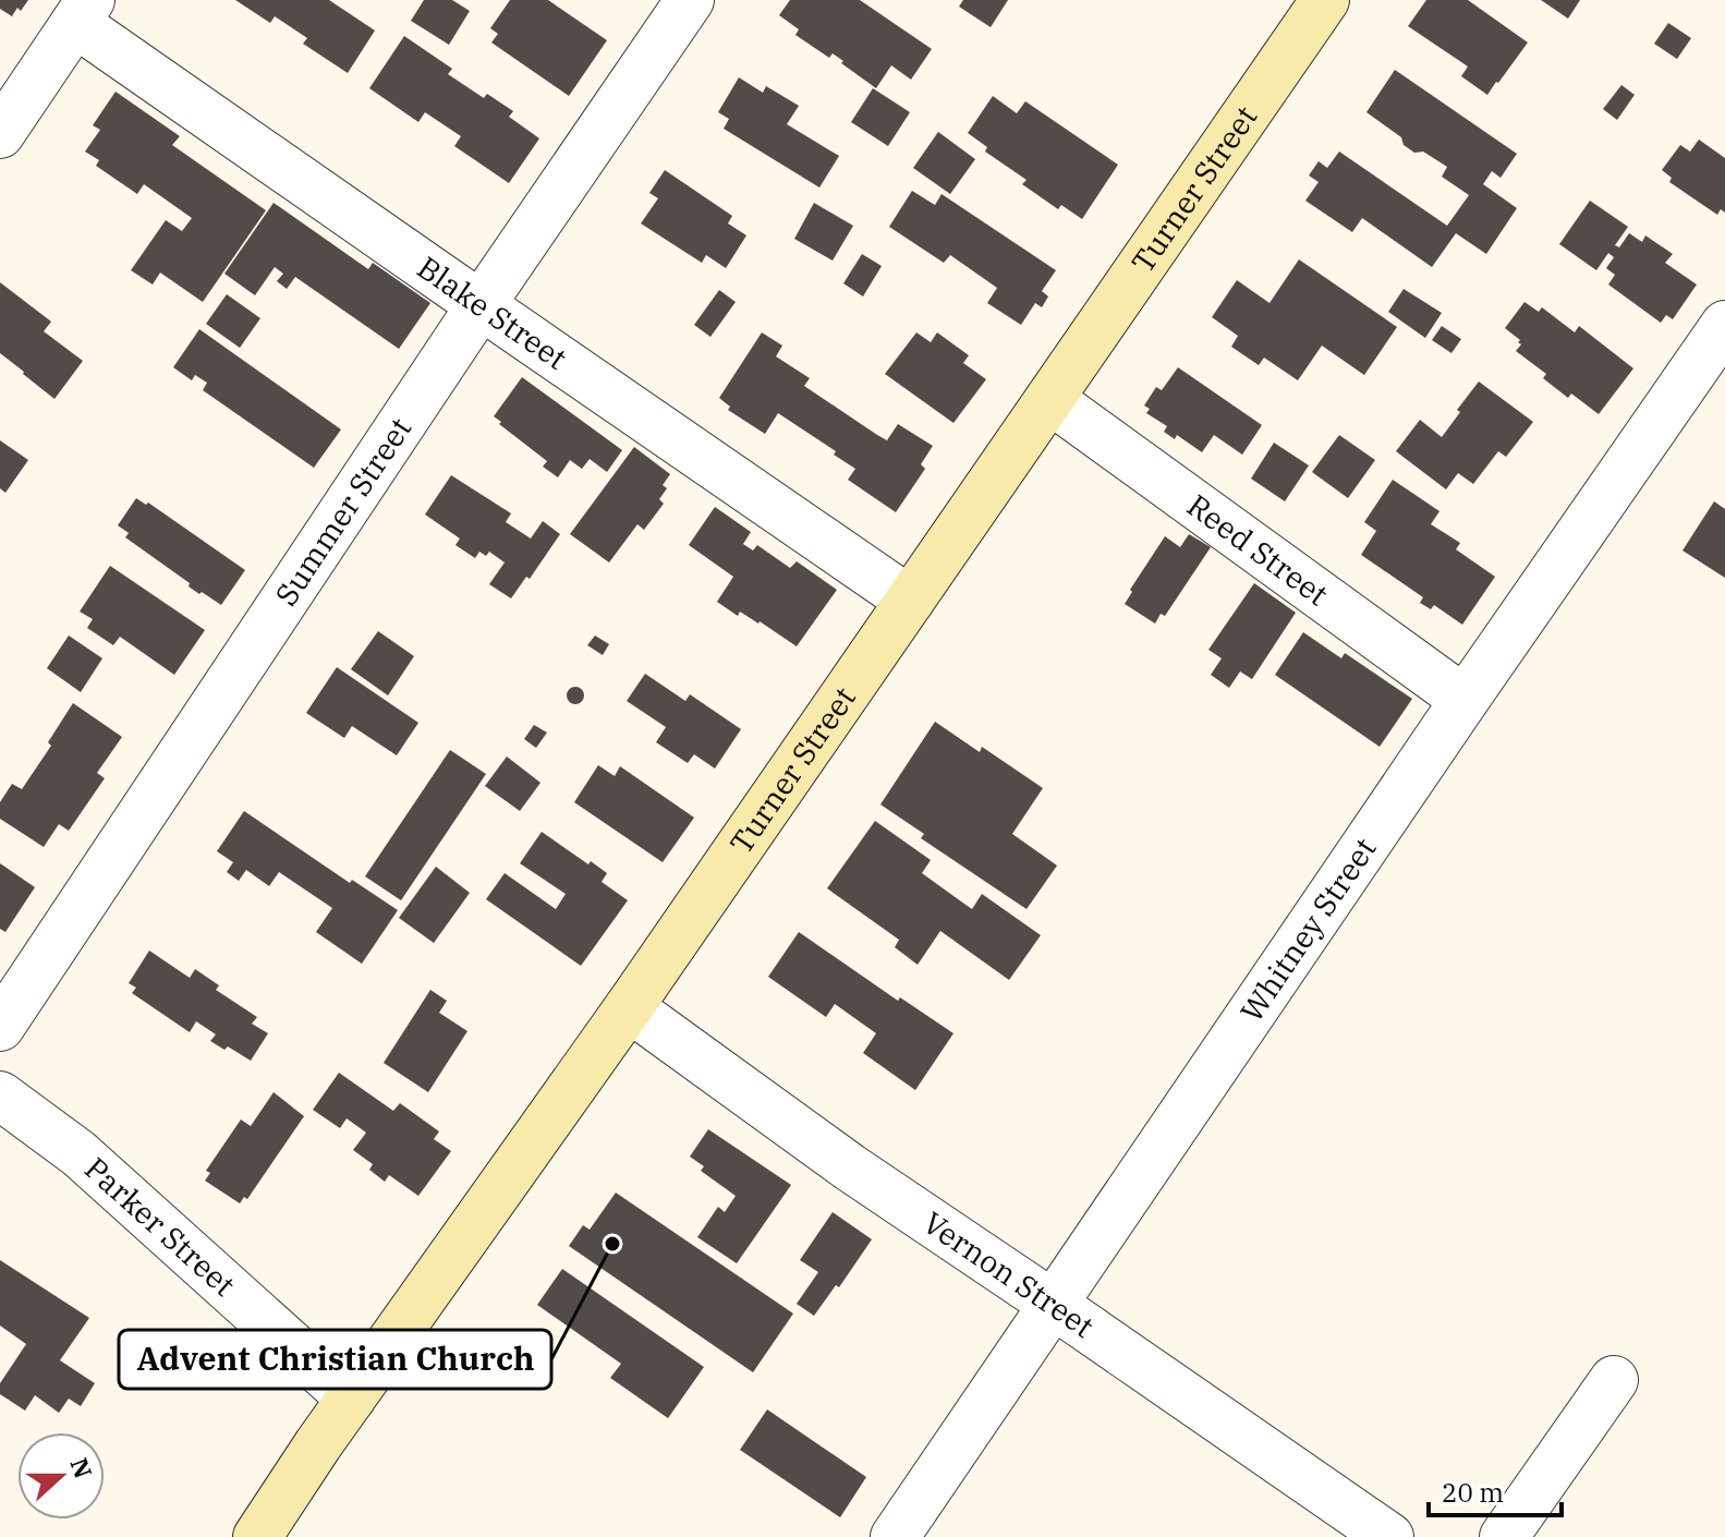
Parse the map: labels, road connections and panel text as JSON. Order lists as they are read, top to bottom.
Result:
{
  "streets": {
    "main road": ["Turner Street"],
    "street": [
      "Blake Street",
      "Summer Street",
      "Reed Street",
      "Whitney Street",
      "Parker Street",
      "Vernon Street"
    ]
  },
  "crossings": [
    ["Turner Street", "Blake Street"],
    ["Turner Street", "Reed Street"],
    ["Turner Street", "Parker Street"],
    ["Turner Street", "Vernon Street"],
    ["Blake Street", "Summer Street"],
    ["Reed Street", "Whitney Street"],
    ["Whitney Street", "Vernon Street"]
  ],
  "places": ["Advent Christian Church"],
  "scale_bar": "20 m",
  "north": "right"
}
